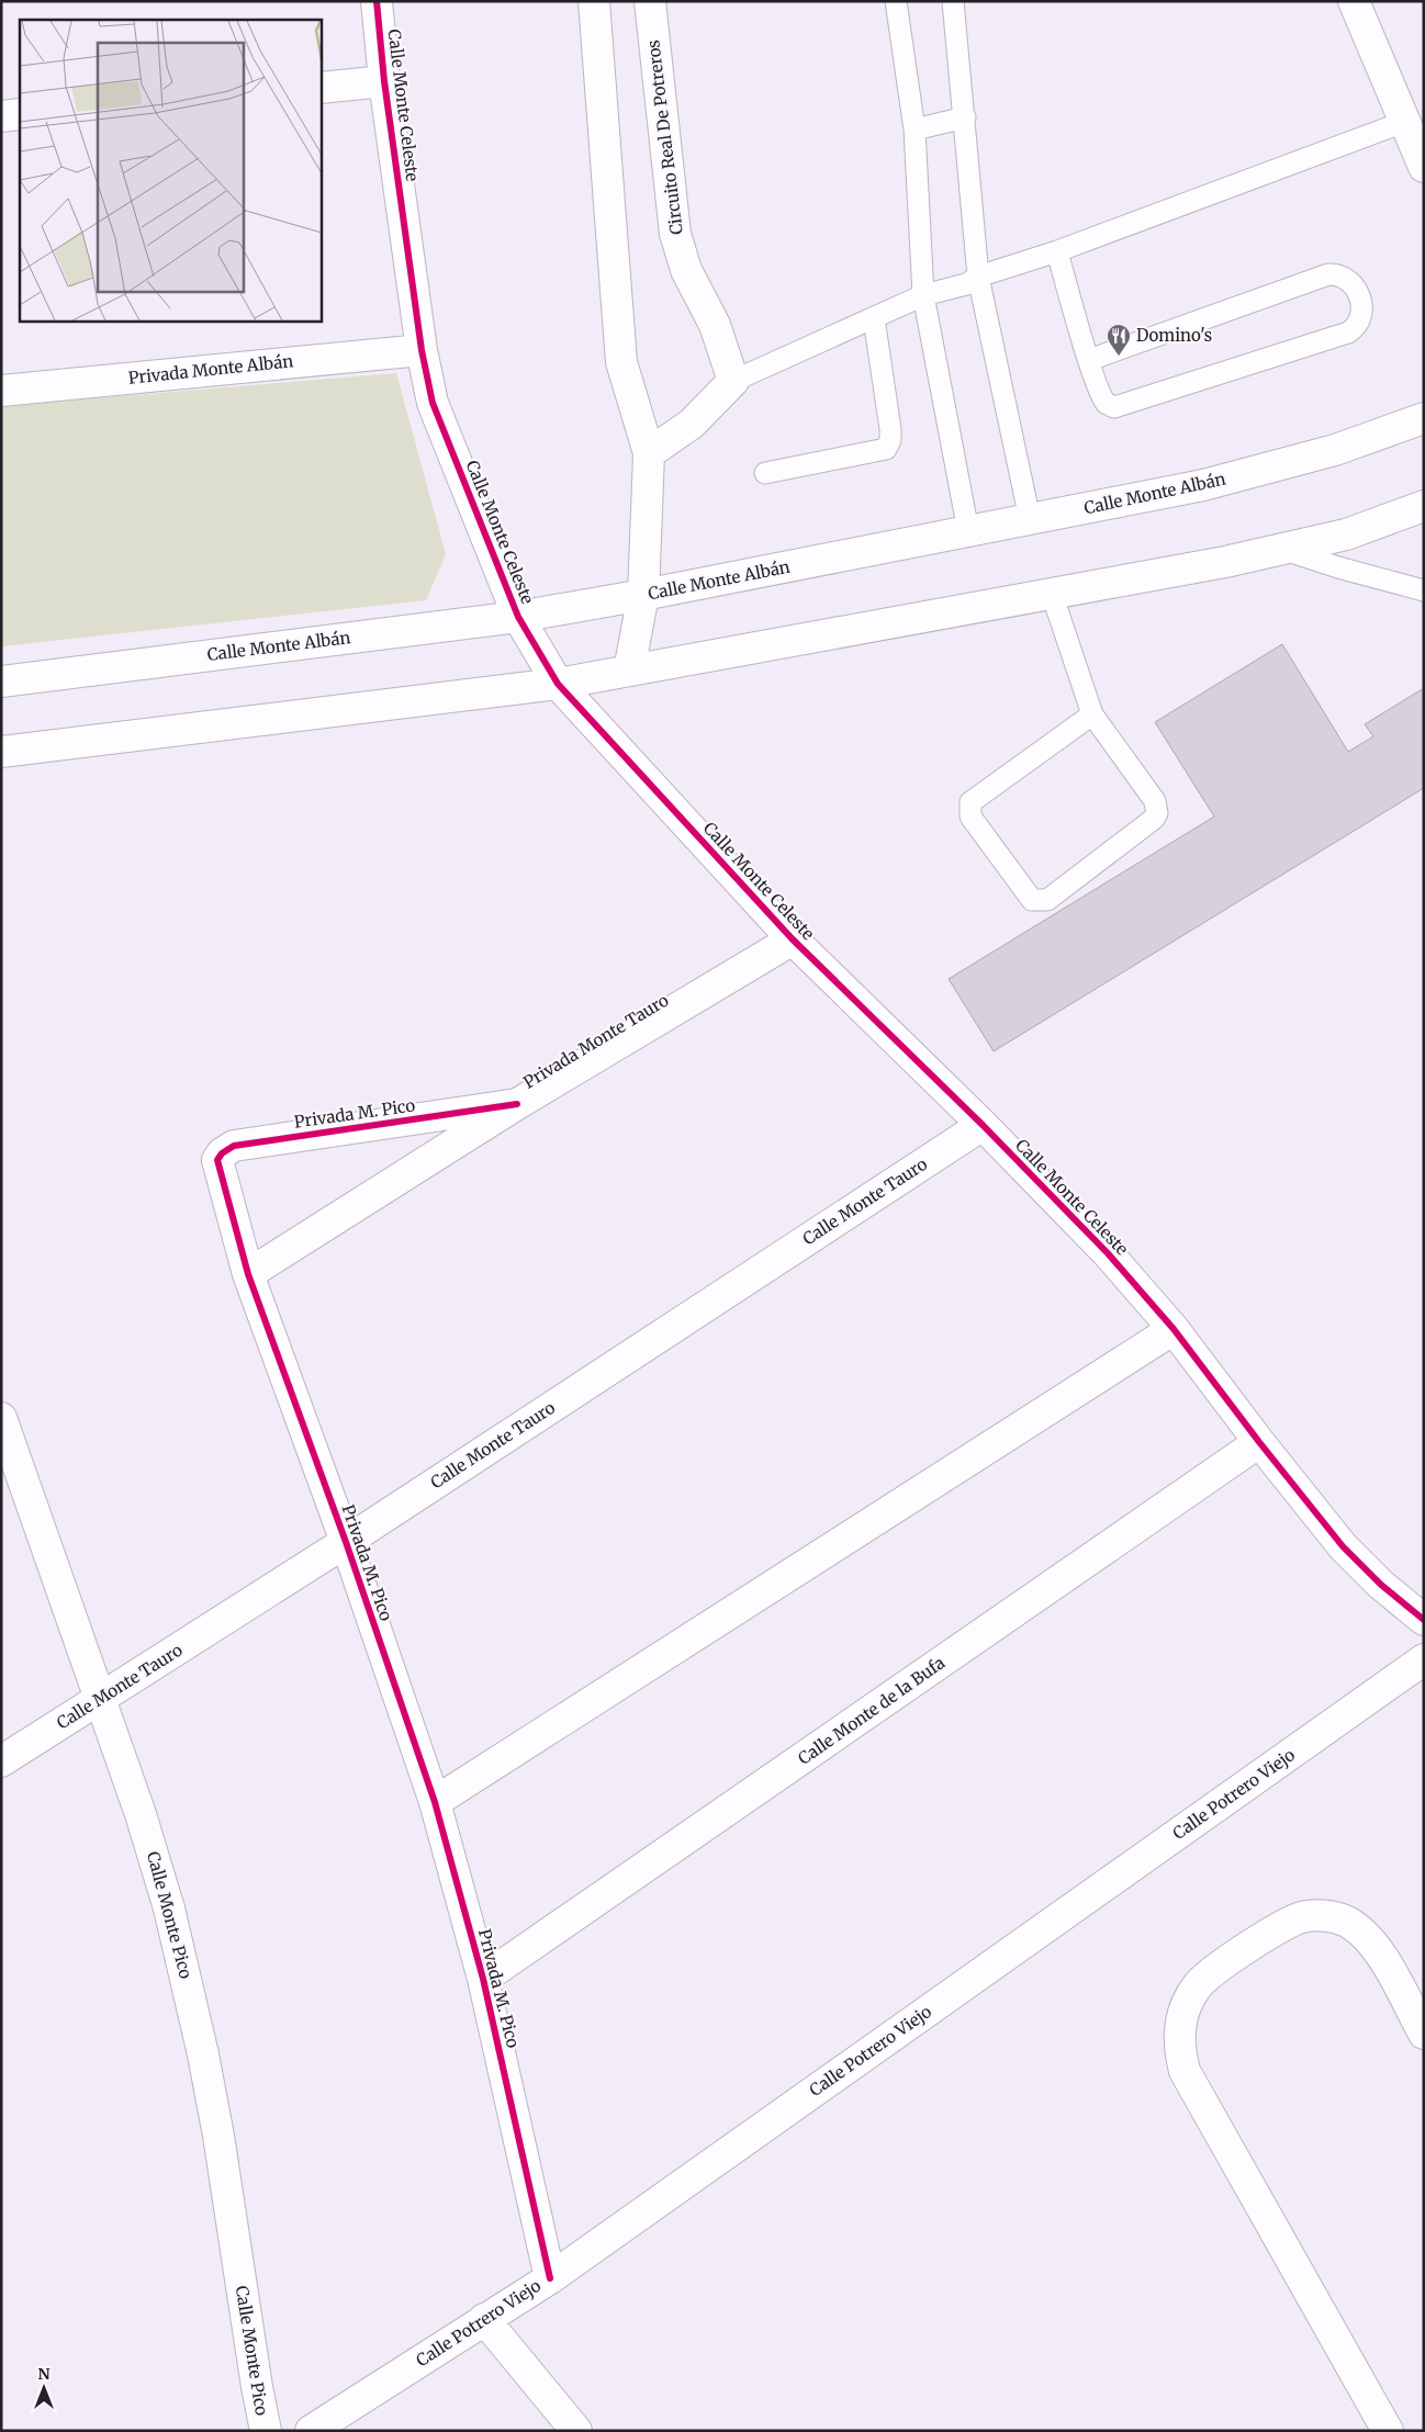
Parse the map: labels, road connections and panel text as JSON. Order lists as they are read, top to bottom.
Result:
{
  "streets": {
    "street": [
      "Calle Monte Celeste",
      "Circuito Real De Potreros",
      "Privada Monte Albán",
      "Calle Monte Albán",
      "Privada Monte Tauro",
      "Privada M. Pico",
      "Calle Monte Tauro",
      "Calle Monte de la Bufa",
      "Calle Potrero Viejo",
      "Calle Monte Pico"
    ]
  },
  "crossings": [
    ["Calle Monte Celeste", "Privada Monte Albán"],
    ["Calle Monte Celeste", "Calle Monte Albán"],
    ["Calle Monte Celeste", "Privada Monte Tauro"],
    ["Calle Monte Celeste", "Calle Monte Tauro"],
    ["Calle Monte Celeste", "Calle Monte de la Bufa"],
    ["Privada Monte Tauro", "Privada M. Pico"],
    ["Privada M. Pico", "Calle Monte Tauro"],
    ["Privada M. Pico", "Calle Monte de la Bufa"],
    ["Privada M. Pico", "Calle Potrero Viejo"],
    ["Calle Monte Tauro", "Calle Monte Pico"]
  ],
  "places": {
    "restaurant": ["Domino's"]
  },
  "north": "top"
}
